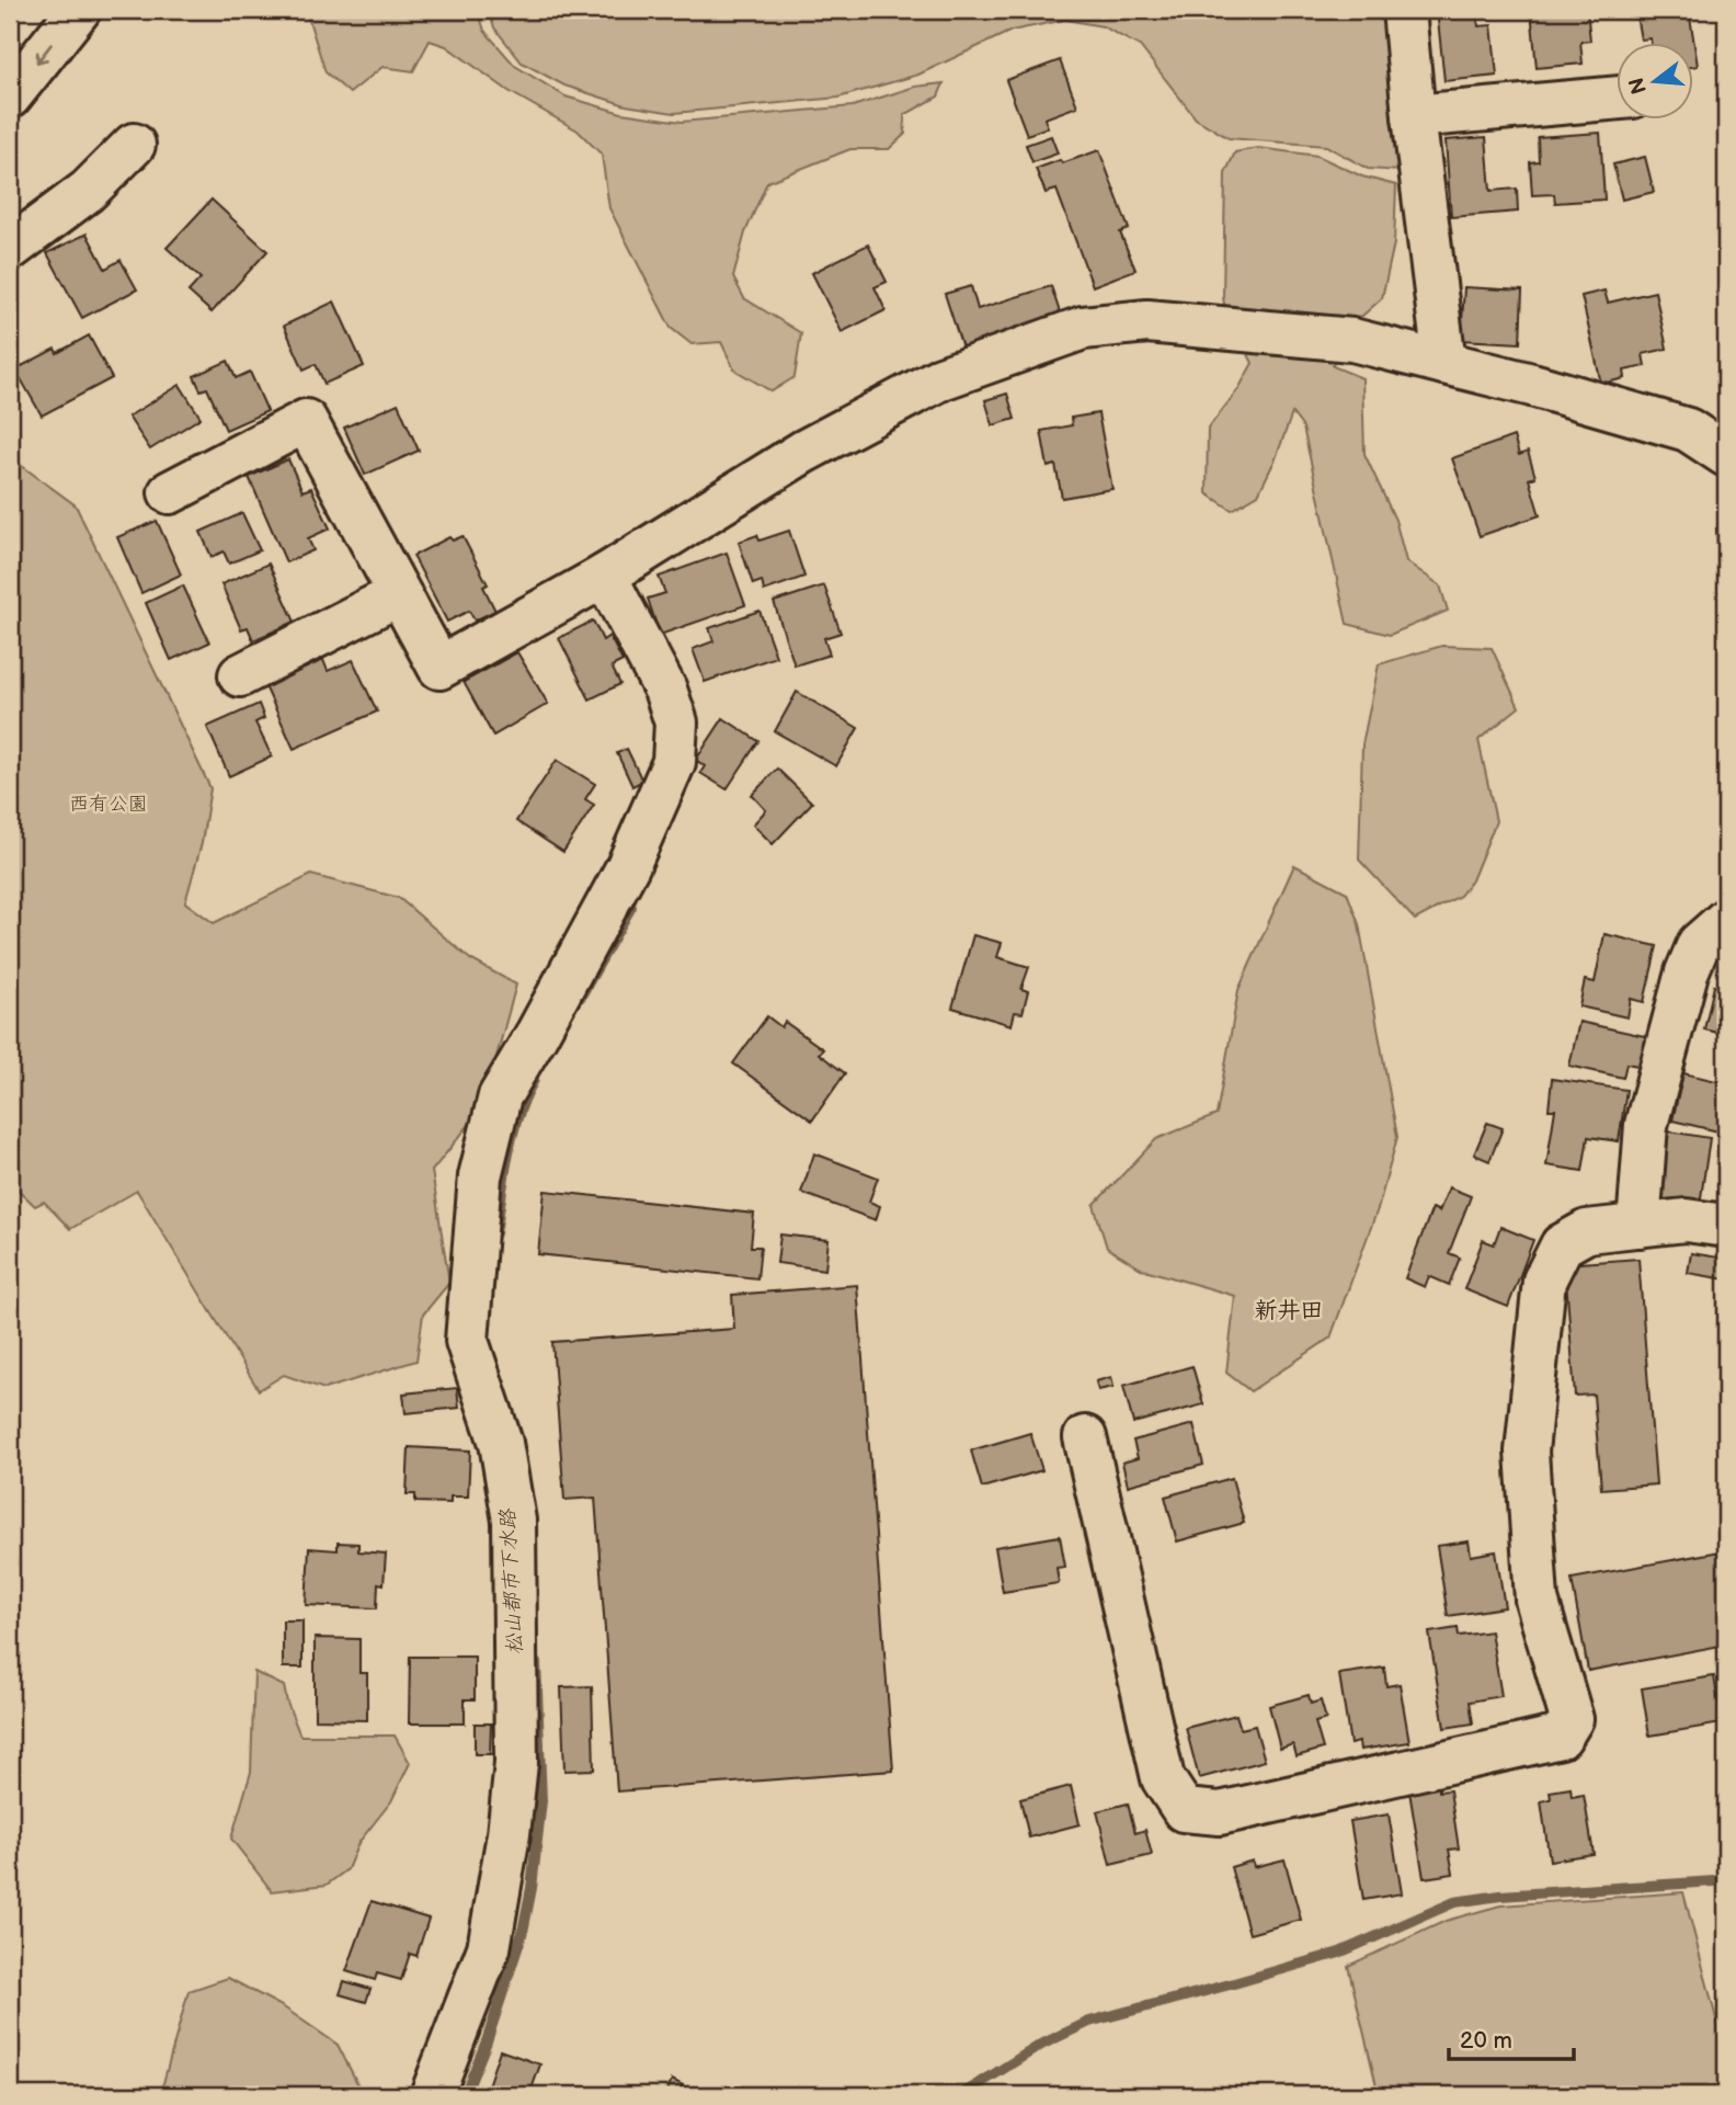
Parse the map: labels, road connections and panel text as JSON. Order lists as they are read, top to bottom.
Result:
{
  "districts": ["新井田"],
  "water": ["松山都市下水路"],
  "parks": ["西有公園"],
  "scale_bar": "20 m",
  "north": "left"
}
